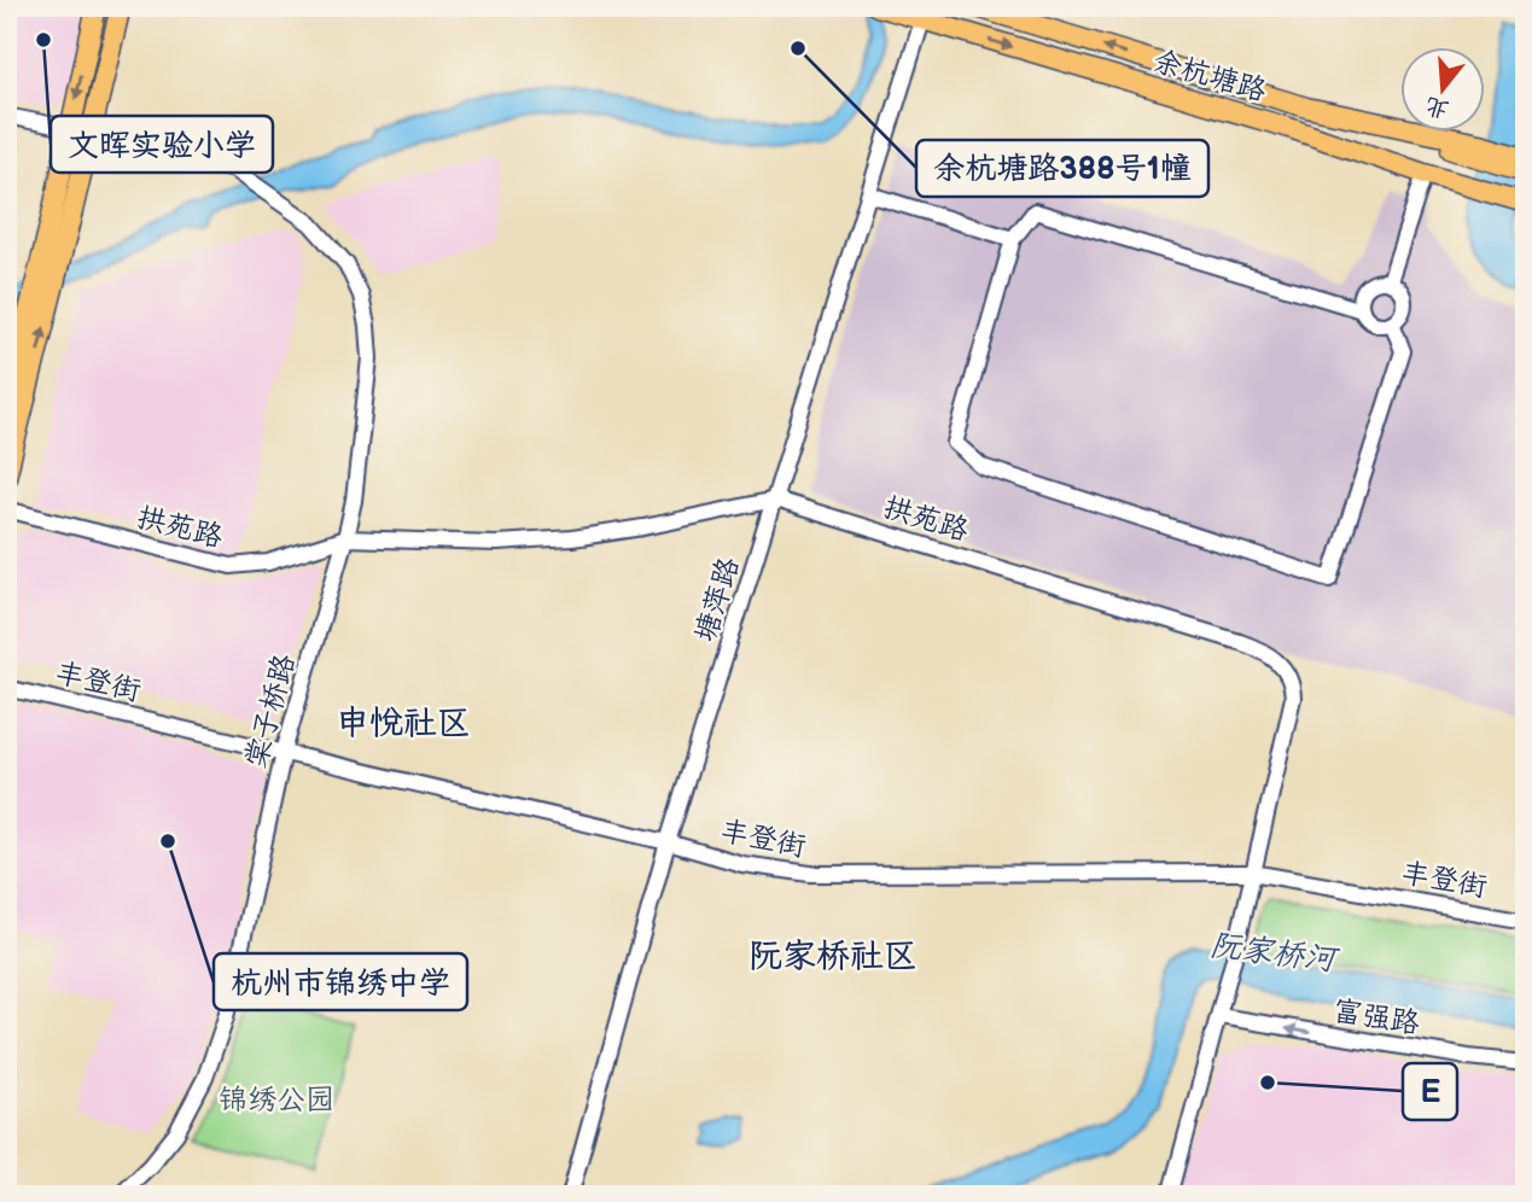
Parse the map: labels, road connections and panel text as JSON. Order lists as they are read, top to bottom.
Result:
{
  "streets": {
    "main road": ["余杭塘路"],
    "street": [
      "拱苑路",
      "塘萍路",
      "丰登街",
      "棠子桥路",
      "富强路"
    ]
  },
  "crossings": [
    ["余杭塘路", "塘萍路"],
    ["拱苑路", "塘萍路"],
    ["拱苑路", "丰登街"],
    ["拱苑路", "棠子桥路"],
    ["拱苑路", "富强路"],
    ["塘萍路", "丰登街"],
    ["丰登街", "棠子桥路"]
  ],
  "one_way": ["富强路"],
  "districts": ["申悦社区", "阮家桥社区"],
  "water": ["阮家桥河"],
  "parks": ["锦绣公园"],
  "places": [
    "文晖实验小学",
    "余杭塘路388号1幢",
    "杭州市锦绣中学",
    "E"
  ],
  "north": "bottom"
}
